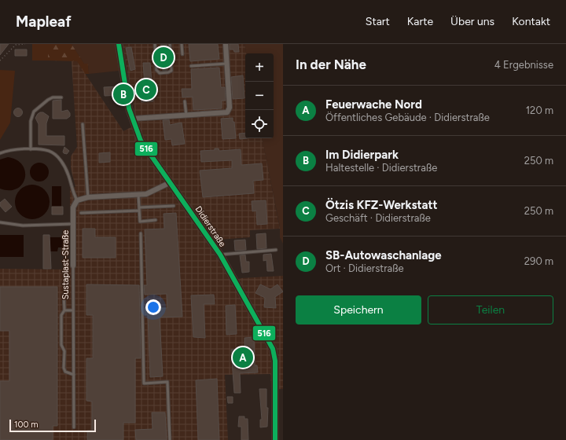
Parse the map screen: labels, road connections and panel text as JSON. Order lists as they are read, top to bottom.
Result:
{
  "streets": {
    "street": ["Didierstraße", "Sustaplast-Straße"]
  },
  "lines": ["transit line 516"],
  "scale_bar": "100 m",
  "page": {
    "header": "Mapleaf",
    "nav": [
      "Start",
      "Karte",
      "Über uns",
      "Kontakt"
    ],
    "heading": ["In der Nähe", "4 Ergebnisse"],
    "pins": [
      "D",
      "C",
      "B",
      "A"
    ],
    "map_buttons": ["+", "−"],
    "list": [
      {
        "mark": "A",
        "name": "Feuerwache Nord",
        "note": "Öffentliches Gebäude · Didierstraße",
        "value": "120 m"
      },
      {
        "mark": "B",
        "name": "Im Didierpark",
        "note": "Haltestelle · Didierstraße",
        "value": "250 m"
      },
      {
        "mark": "C",
        "name": "Ötzis KFZ-Werkstatt",
        "note": "Geschäft · Didierstraße",
        "value": "250 m"
      },
      {
        "mark": "D",
        "name": "SB-Autowaschanlage",
        "note": "Ort · Didierstraße",
        "value": "290 m"
      }
    ],
    "buttons": ["Speichern", "Teilen"],
    "scale": "100 m"
  }
}
